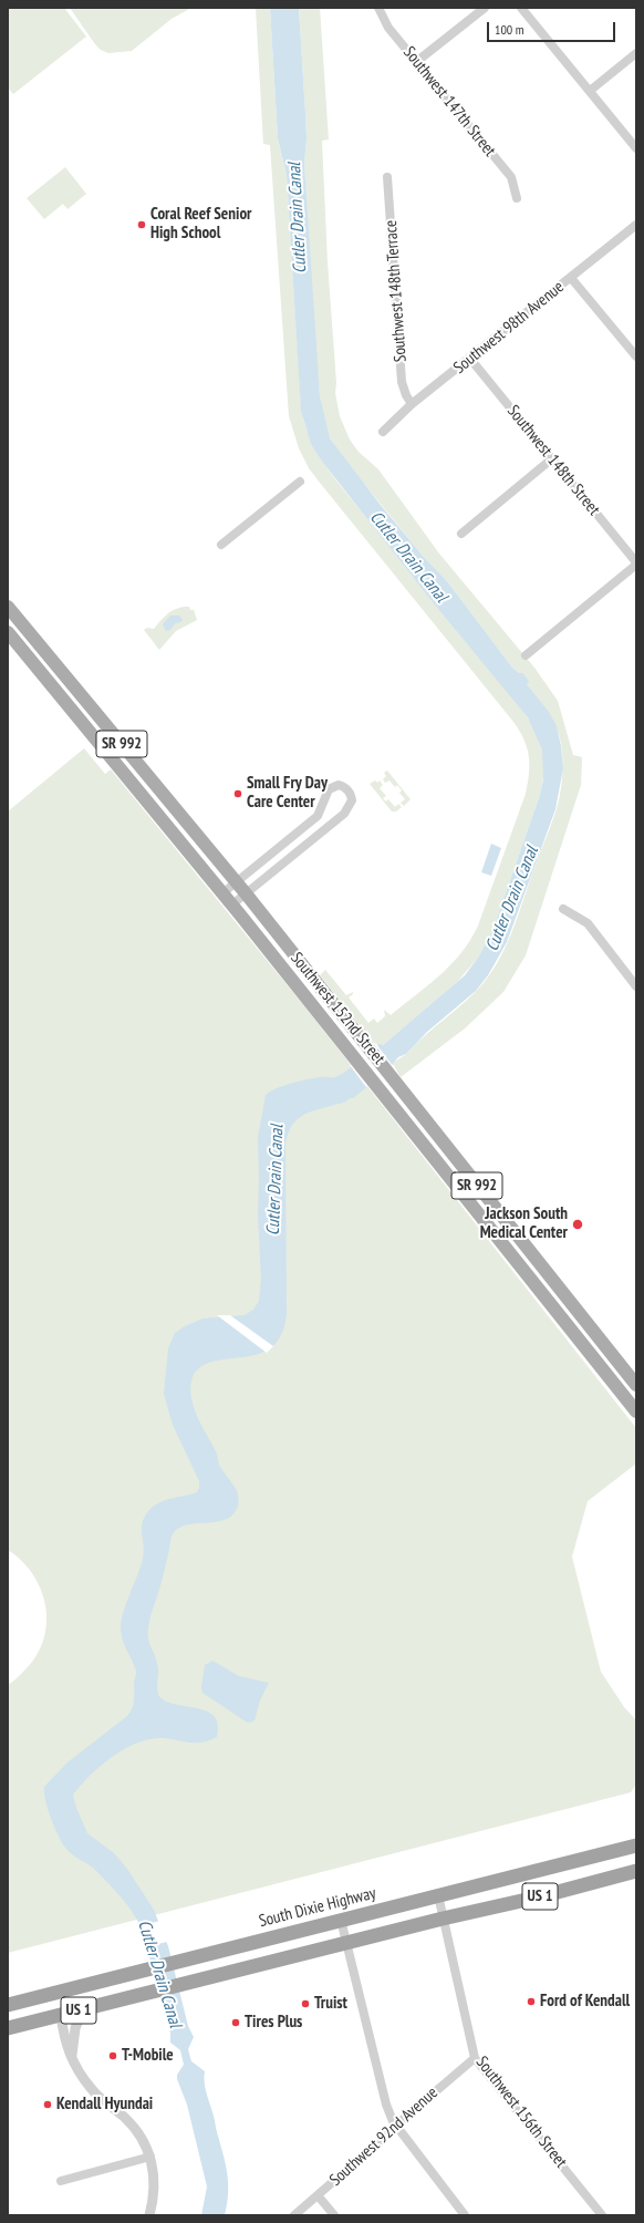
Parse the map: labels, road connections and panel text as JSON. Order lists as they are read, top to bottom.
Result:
{
  "streets": {
    "highway": ["US 1", "South Dixie Highway"],
    "main road": ["SR 992", "Southwest 152nd Street"],
    "street": [
      "Southwest 147th Street",
      "Southwest 148th Terrace",
      "Southwest 98th Avenue",
      "Southwest 148th Street",
      "Southwest 156th Street",
      "Southwest 92nd Avenue"
    ]
  },
  "crossings": [
    ["Southwest 148th Terrace", "Southwest 98th Avenue"],
    ["Southwest 98th Avenue", "Southwest 148th Street"],
    ["US 1", "Southwest 156th Street"],
    ["South Dixie Highway", "Southwest 156th Street"],
    ["Southwest 156th Street", "Southwest 92nd Avenue"]
  ],
  "water": ["Cutler Drain Canal"],
  "places": [
    "Coral Reef Senior High School",
    "Small Fry Day Care Center",
    "Jackson South Medical Center",
    "Ford of Kendall",
    "Truist",
    "Tires Plus",
    "T-Mobile",
    "Kendall Hyundai"
  ],
  "scale_bar": "100 m"
}
